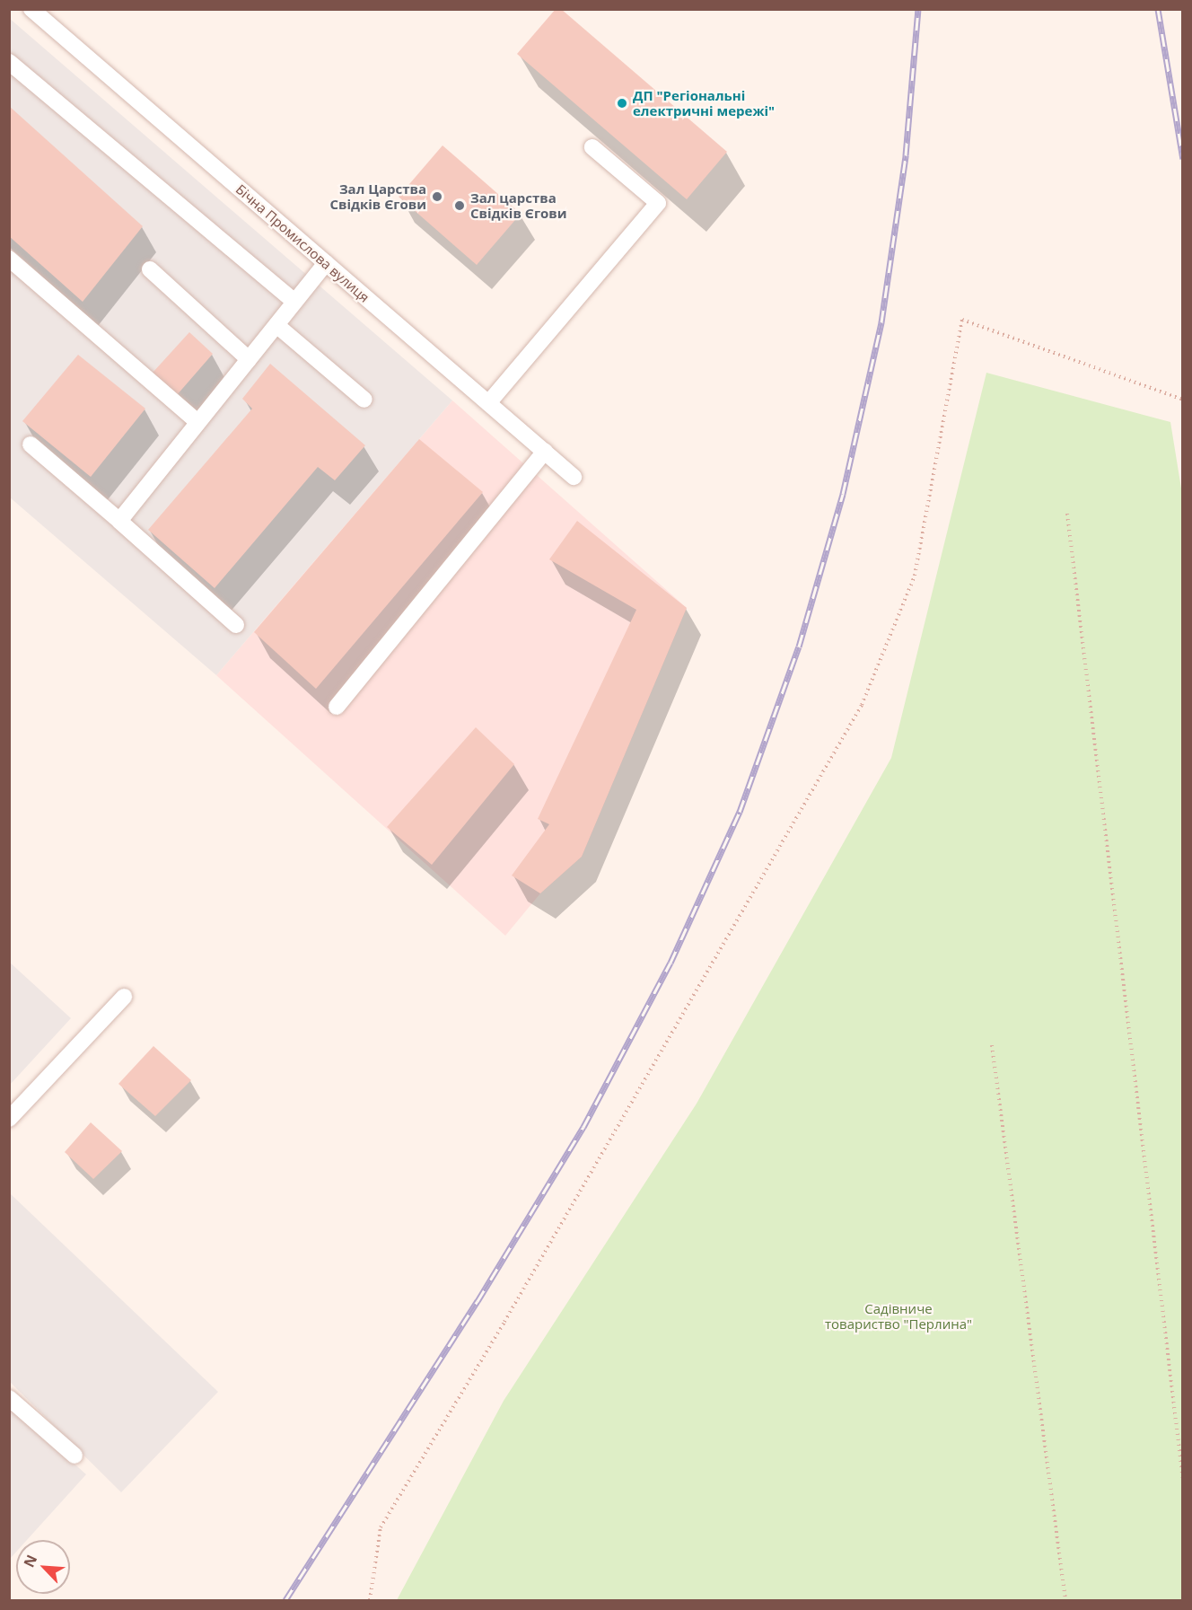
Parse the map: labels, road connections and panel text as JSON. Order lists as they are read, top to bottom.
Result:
{
  "streets": {
    "lane": ["Бічна Промислова вулиця"]
  },
  "parks": ["Садівниче товариство \"Перлина\""],
  "places": ["ДП \"Регіональні електричні мережі\"", "Зал Царства Свідків Єгови", "Зал царства Свідків Єгови"],
  "north": "top left"
}
